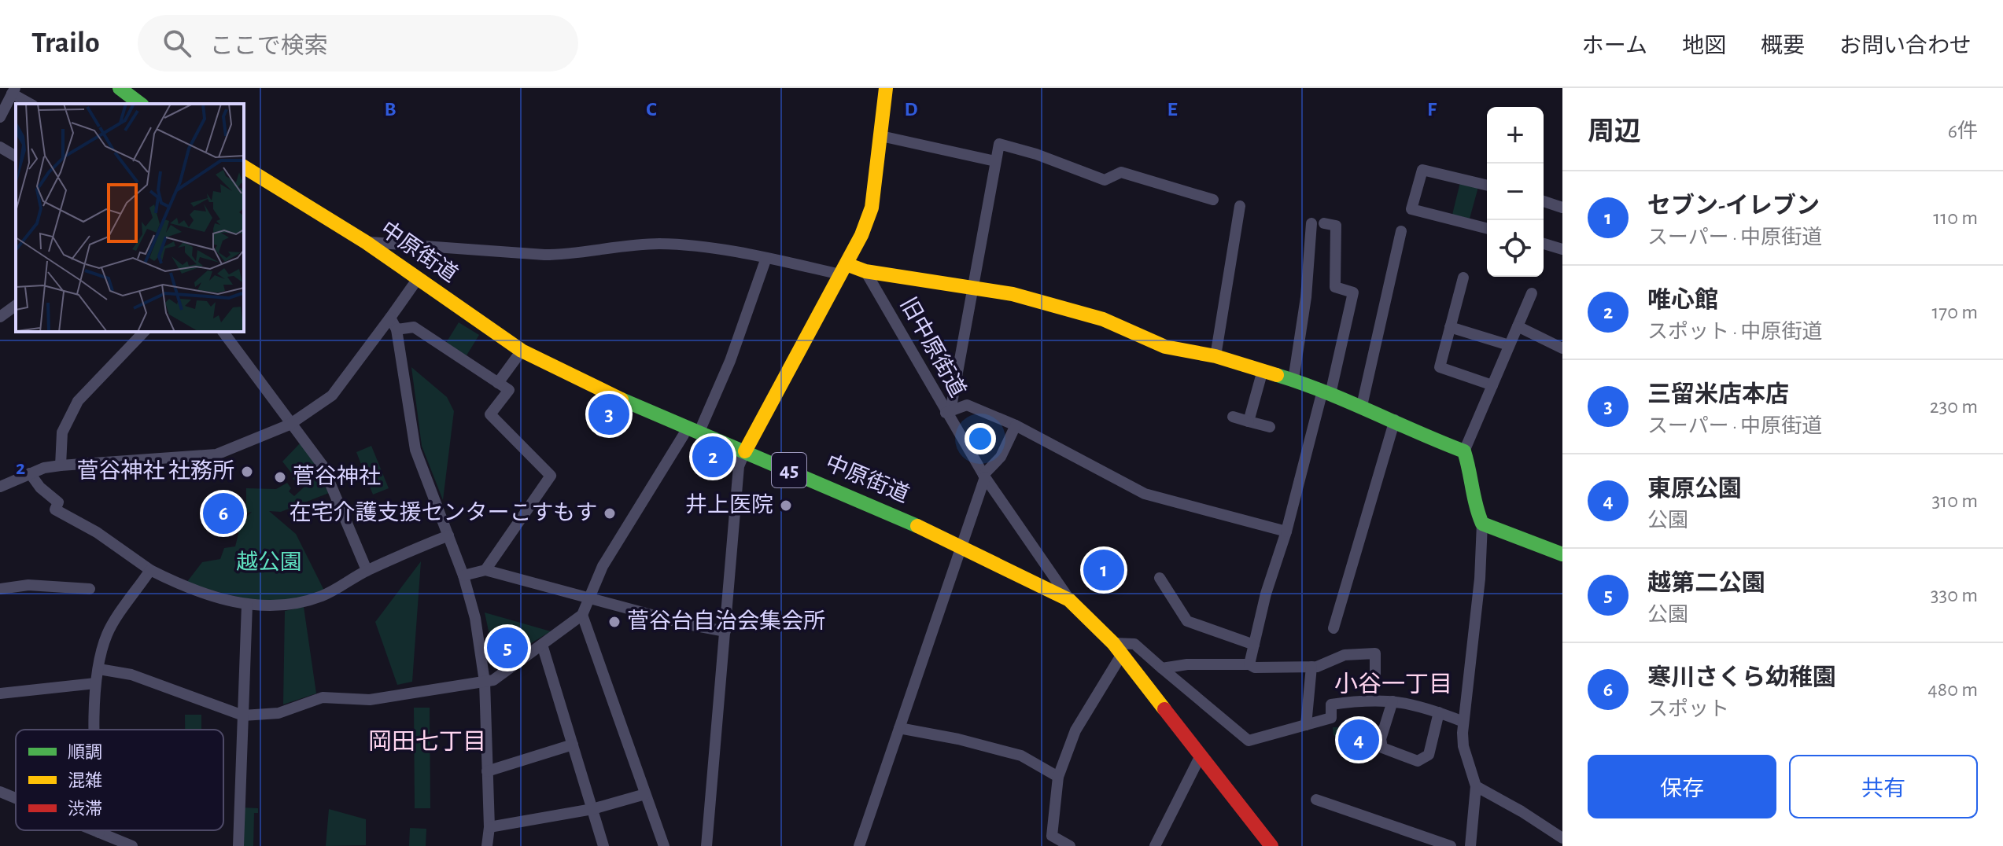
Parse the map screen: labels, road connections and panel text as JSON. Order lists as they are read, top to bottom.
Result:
{
  "streets": {
    "main road": ["中原街道", "45"],
    "street": ["旧中原街道"]
  },
  "crossings": [
    ["中原街道", "旧中原街道"]
  ],
  "districts": ["小谷一丁目", "岡田七丁目"],
  "parks": ["越公園"],
  "places": [
    "菅谷神社 社務所",
    "菅谷神社",
    "井上医院",
    "在宅介護支援センターこすもす",
    "菅谷台自治会集会所"
  ],
  "legend": ["順調", "混雑", "渋滞"],
  "page": {
    "header": "Trailo",
    "search": "ここで検索",
    "nav": [
      "ホーム",
      "地図",
      "概要",
      "お問い合わせ"
    ],
    "heading": ["周辺", "6件"],
    "map_buttons": ["+", "−"],
    "list": [
      {
        "mark": "1",
        "name": "セブン-イレブン",
        "note": "スーパー · 中原街道",
        "value": "110 m"
      },
      {
        "mark": "2",
        "name": "唯心館",
        "note": "スポット · 中原街道",
        "value": "170 m"
      },
      {
        "mark": "3",
        "name": "三留米店本店",
        "note": "スーパー · 中原街道",
        "value": "230 m"
      },
      {
        "mark": "4",
        "name": "東原公園",
        "note": "公園",
        "value": "310 m"
      },
      {
        "mark": "5",
        "name": "越第二公園",
        "note": "公園",
        "value": "330 m"
      },
      {
        "mark": "6",
        "name": "寒川さくら幼稚園",
        "note": "スポット",
        "value": "480 m"
      }
    ],
    "pins": [
      "3",
      "2",
      "6",
      "1",
      "5",
      "4"
    ],
    "buttons": ["保存", "共有"]
  },
  "grid": {
    "columns": [
      "B",
      "C",
      "D",
      "E",
      "F"
    ],
    "rows": ["2"]
  }
}
